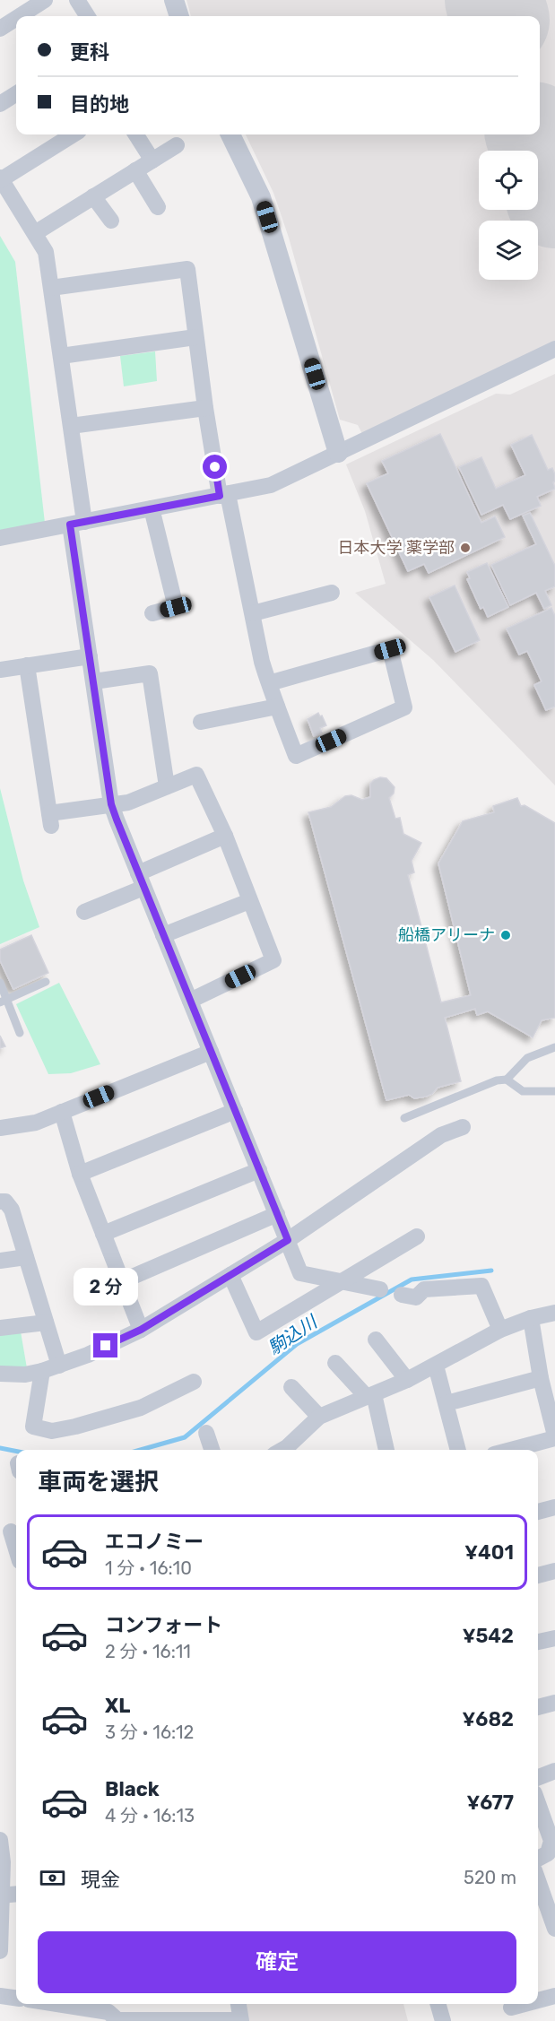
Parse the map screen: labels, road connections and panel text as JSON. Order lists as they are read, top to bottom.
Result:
{
  "water": ["駒込川"],
  "places": ["日本大学 薬学部", "船橋アリーナ"],
  "page": {
    "banner": ["更科", "目的地"],
    "bubble": "2 分",
    "heading": "車両を選択",
    "list": [
      {
        "name": "エコノミー",
        "note": "1 分 · 16:10",
        "value": "¥401"
      },
      {
        "name": "コンフォート",
        "note": "2 分 · 16:11",
        "value": "¥542"
      },
      {
        "name": "XL",
        "note": "3 分 · 16:12",
        "value": "¥682"
      },
      {
        "name": "Black",
        "note": "4 分 · 16:13",
        "value": "¥677"
      }
    ],
    "pay": ["現金", "520 m"],
    "buttons": "確定"
  }
}
